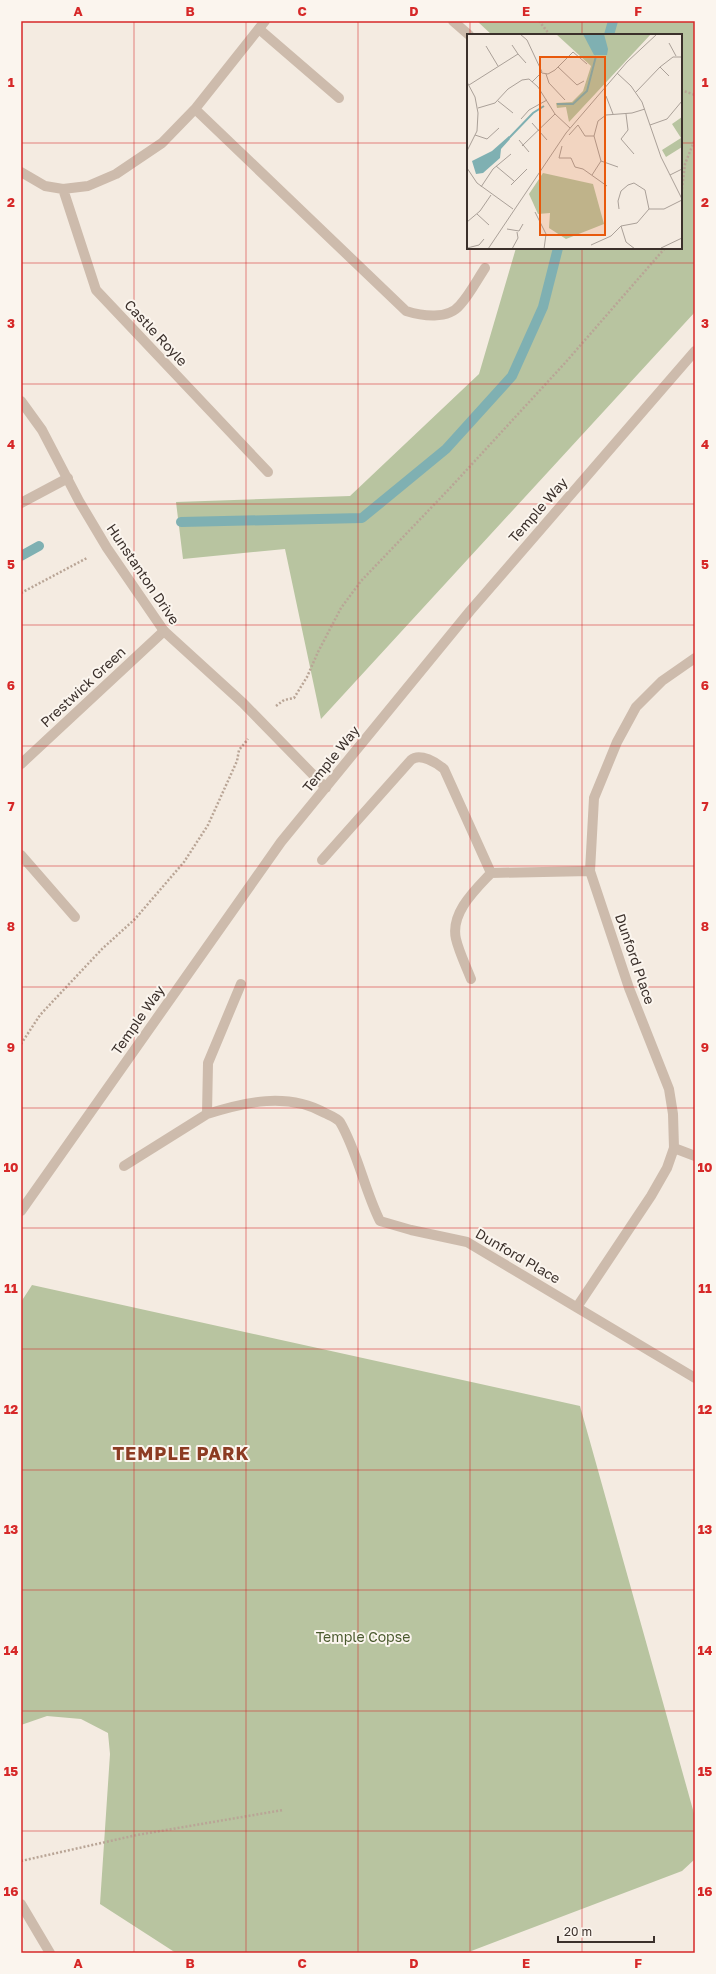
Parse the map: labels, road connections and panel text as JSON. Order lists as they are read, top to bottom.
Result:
{
  "streets": {
    "street": [
      "Castle Royle",
      "Temple Way",
      "Hunstanton Drive",
      "Prestwick Green",
      "Dunford Place"
    ]
  },
  "crossings": [
    ["Temple Way", "Hunstanton Drive"],
    ["Hunstanton Drive", "Prestwick Green"]
  ],
  "districts": ["TEMPLE PARK"],
  "parks": ["Temple Copse"],
  "scale_bar": "20 m",
  "grid": {
    "columns": [
      "A",
      "B",
      "C",
      "D",
      "E",
      "F"
    ],
    "rows": [
      "1",
      "2",
      "3",
      "4",
      "5",
      "6",
      "7",
      "8",
      "9",
      "10",
      "11",
      "12",
      "13",
      "14",
      "15",
      "16"
    ]
  }
}
